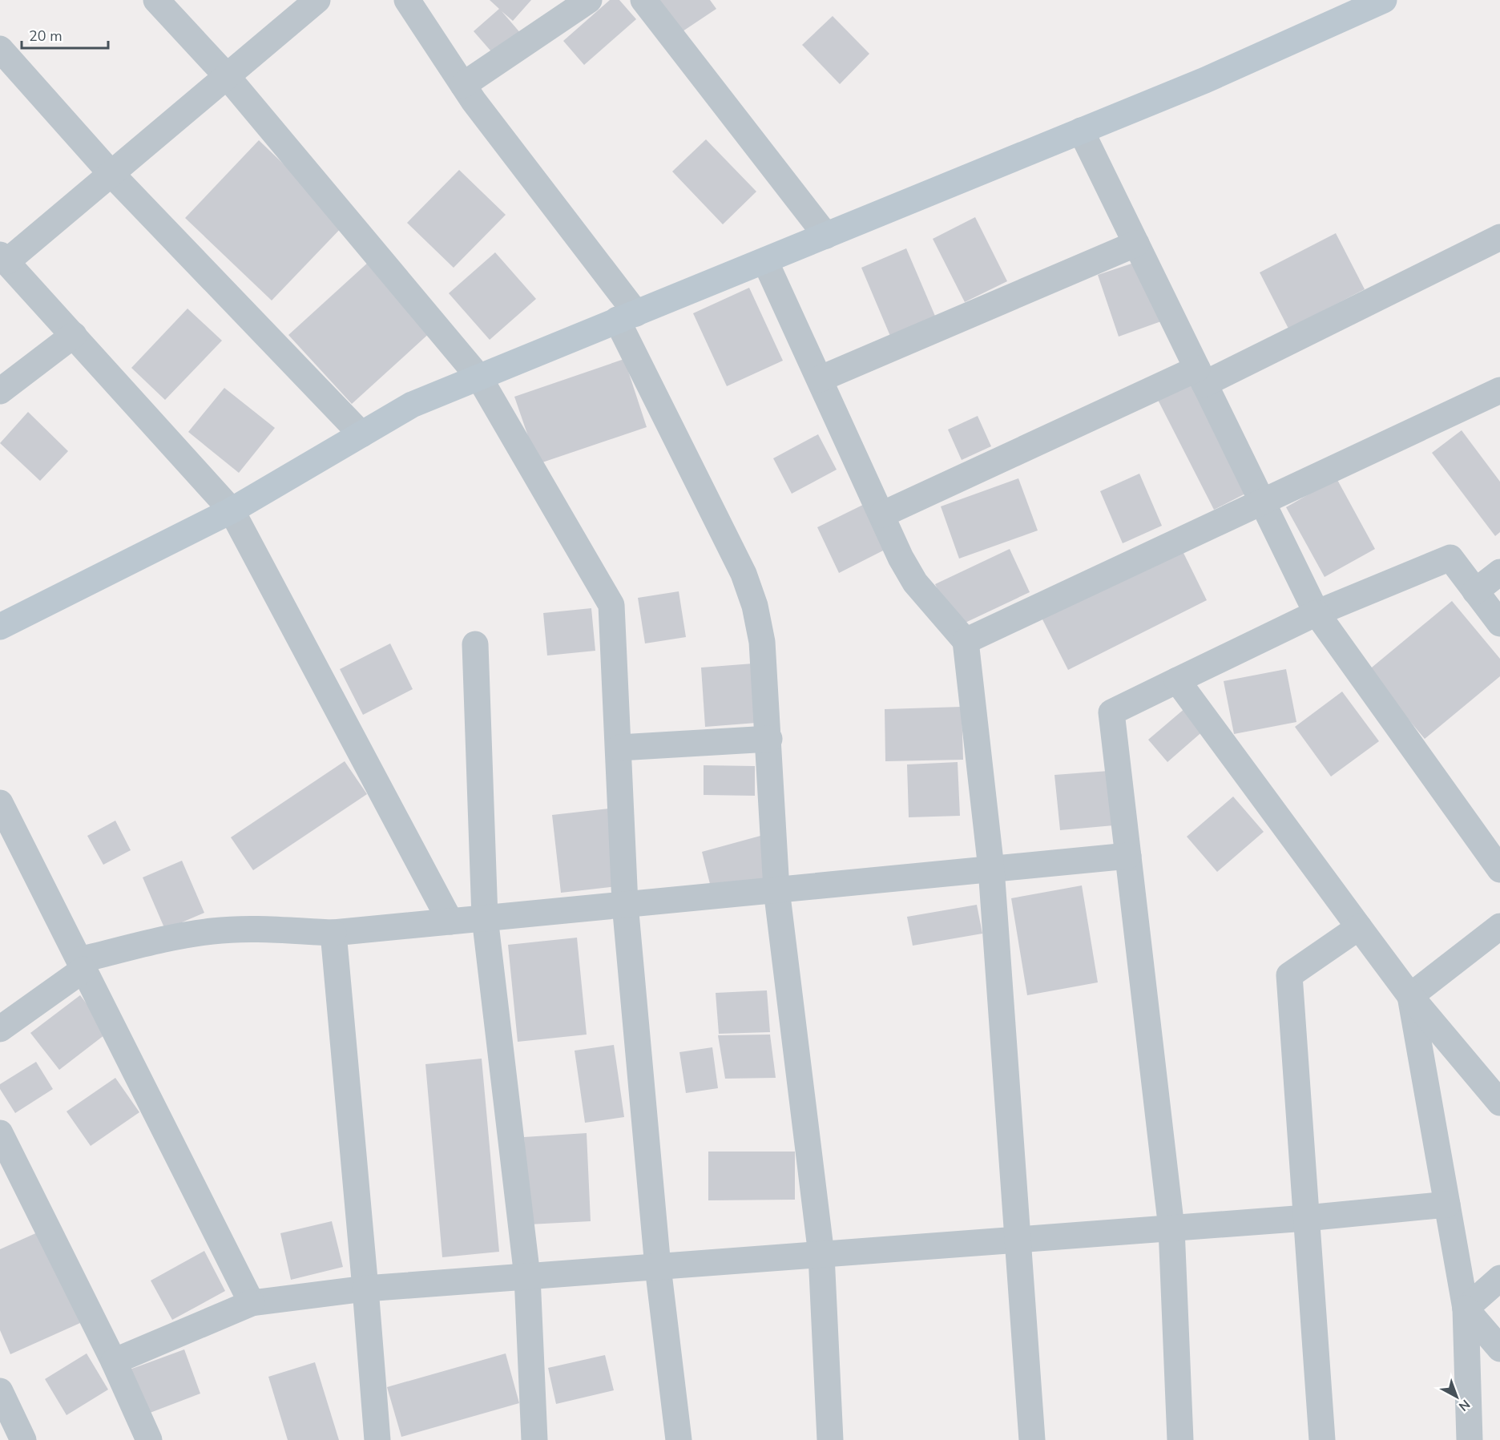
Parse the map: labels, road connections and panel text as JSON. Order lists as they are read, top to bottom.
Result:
{
  "scale_bar": "20 m",
  "north": "bottom right"
}
